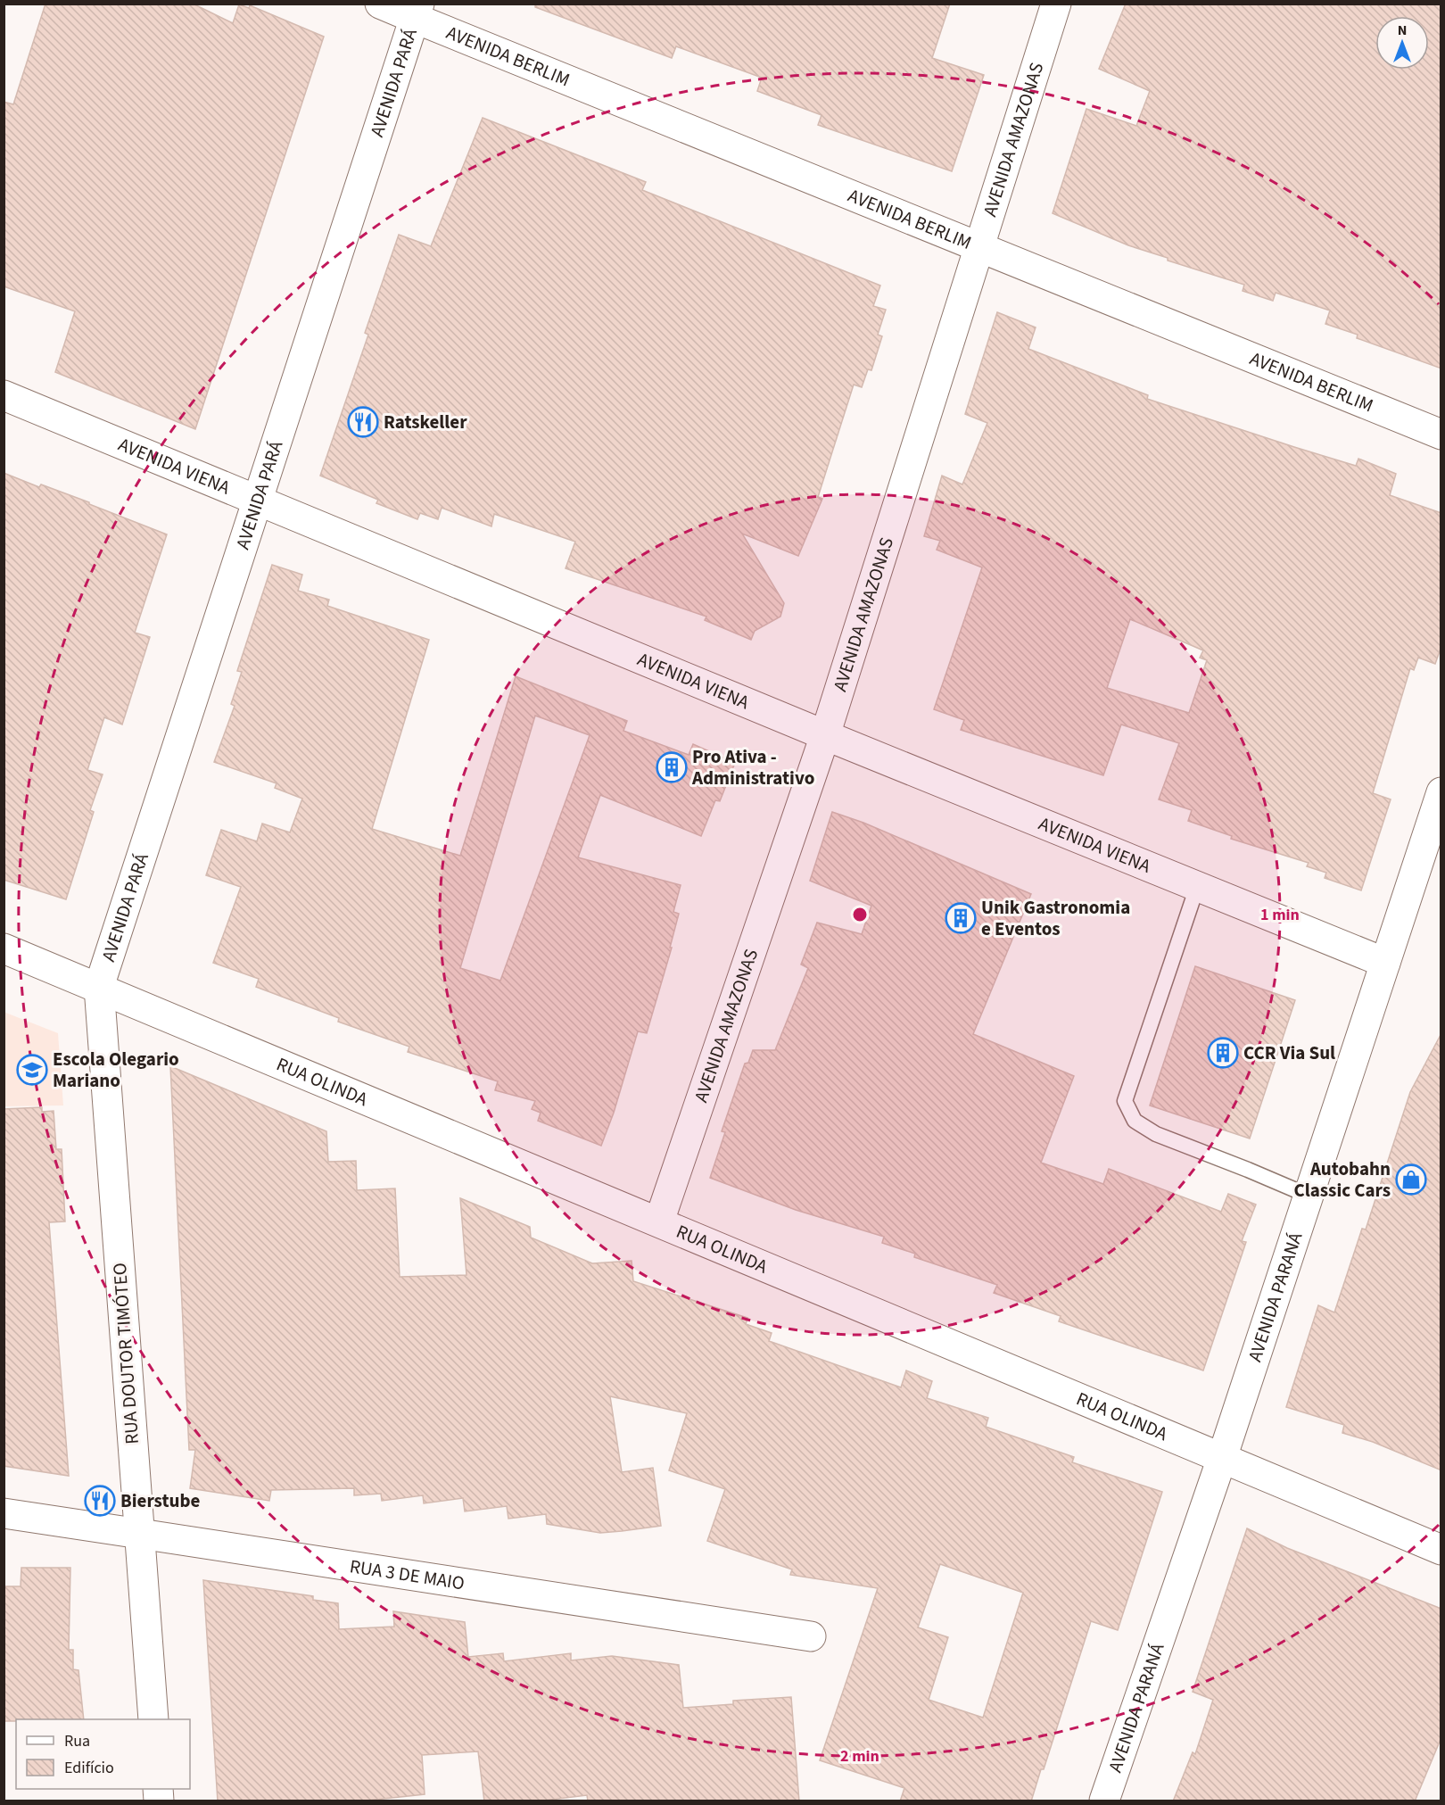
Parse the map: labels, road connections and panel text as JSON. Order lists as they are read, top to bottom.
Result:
{
  "streets": {
    "street": [
      "AVENIDA BERLIM",
      "AVENIDA PARÁ",
      "AVENIDA AMAZONAS",
      "AVENIDA VIENA",
      "RUA OLINDA",
      "AVENIDA PARANÁ",
      "RUA DOUTOR TIMÓTEO",
      "RUA 3 DE MAIO"
    ]
  },
  "crossings": [
    ["AVENIDA BERLIM", "AVENIDA PARÁ"],
    ["AVENIDA BERLIM", "AVENIDA AMAZONAS"],
    ["AVENIDA PARÁ", "AVENIDA VIENA"],
    ["AVENIDA PARÁ", "RUA OLINDA"],
    ["AVENIDA PARÁ", "RUA DOUTOR TIMÓTEO"],
    ["AVENIDA AMAZONAS", "AVENIDA VIENA"],
    ["AVENIDA AMAZONAS", "RUA OLINDA"],
    ["AVENIDA VIENA", "AVENIDA PARANÁ"],
    ["RUA OLINDA", "AVENIDA PARANÁ"],
    ["RUA OLINDA", "RUA DOUTOR TIMÓTEO"],
    ["RUA DOUTOR TIMÓTEO", "RUA 3 DE MAIO"]
  ],
  "places": {
    "restaurant": ["Ratskeller", "Bierstube"],
    "building": ["Pro Ativa - Administrativo", "Unik Gastronomia e Eventos", "CCR Via Sul"],
    "school or university": ["Escola Olegario Mariano"],
    "shop": ["Autobahn Classic Cars"]
  },
  "legend": ["Rua", "Edifício"],
  "north": "top",
  "rings": ["1 min", "2 min"]
}
